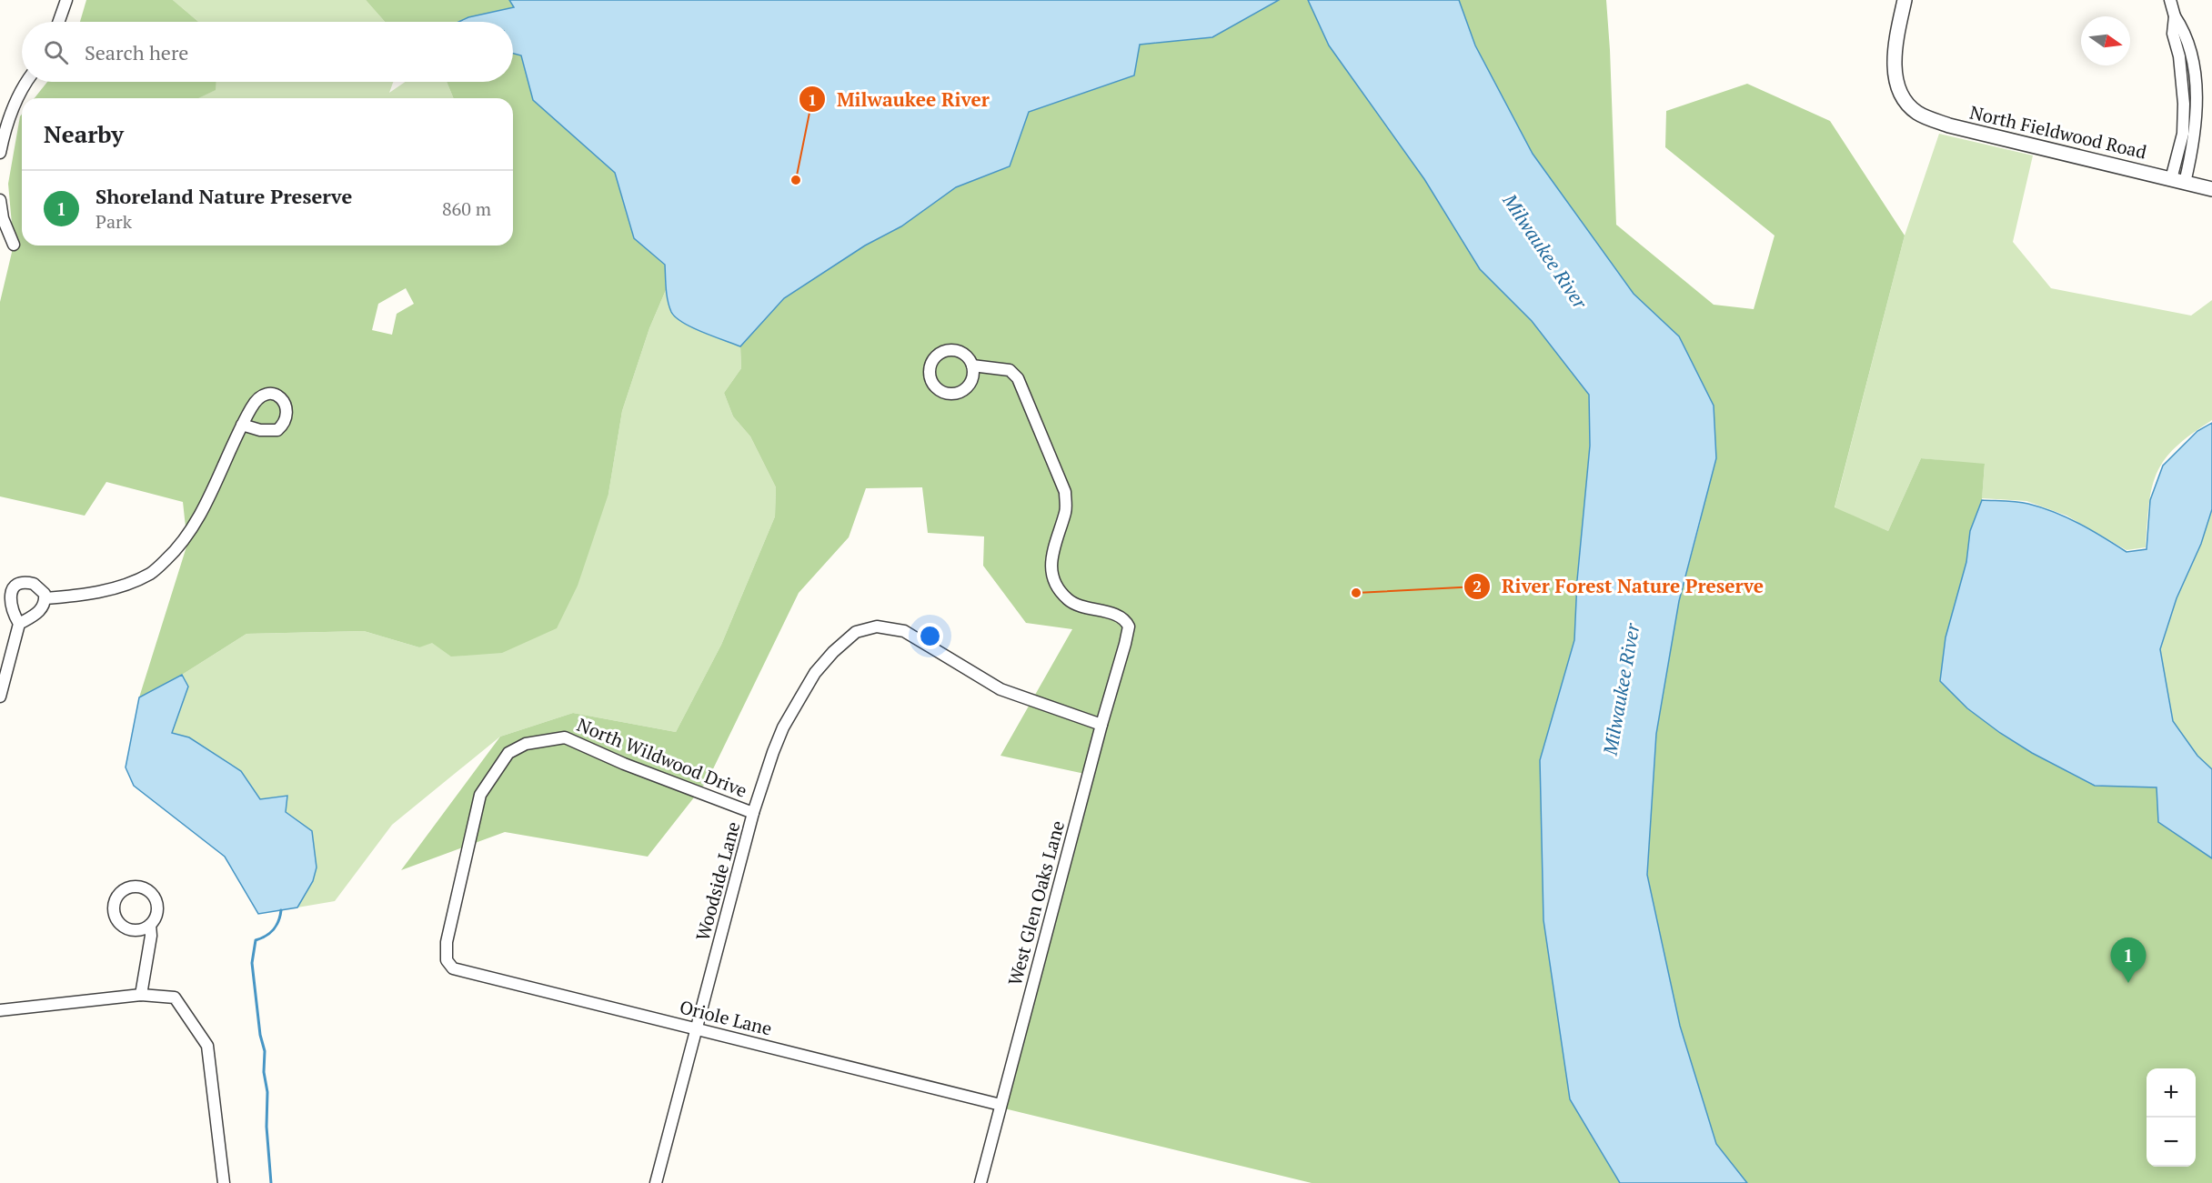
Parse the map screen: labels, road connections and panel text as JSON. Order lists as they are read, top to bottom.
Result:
{
  "streets": {
    "street": [
      "North Fieldwood Road",
      "North Wildwood Drive",
      "Woodside Lane",
      "West Glen Oaks Lane",
      "Oriole Lane"
    ]
  },
  "crossings": [
    ["North Wildwood Drive", "Woodside Lane"],
    ["North Wildwood Drive", "Oriole Lane"],
    ["Woodside Lane", "West Glen Oaks Lane"],
    ["Woodside Lane", "Oriole Lane"],
    ["West Glen Oaks Lane", "Oriole Lane"]
  ],
  "water": ["Milwaukee River"],
  "places": ["Milwaukee River", "River Forest Nature Preserve"],
  "north": "right",
  "page": {
    "search": "Search here",
    "heading": "Nearby",
    "list": [
      {
        "mark": "1",
        "name": "Shoreland Nature Preserve",
        "note": "Park",
        "value": "860 m"
      }
    ],
    "pins": "1",
    "map_buttons": ["+", "−"]
  }
}
